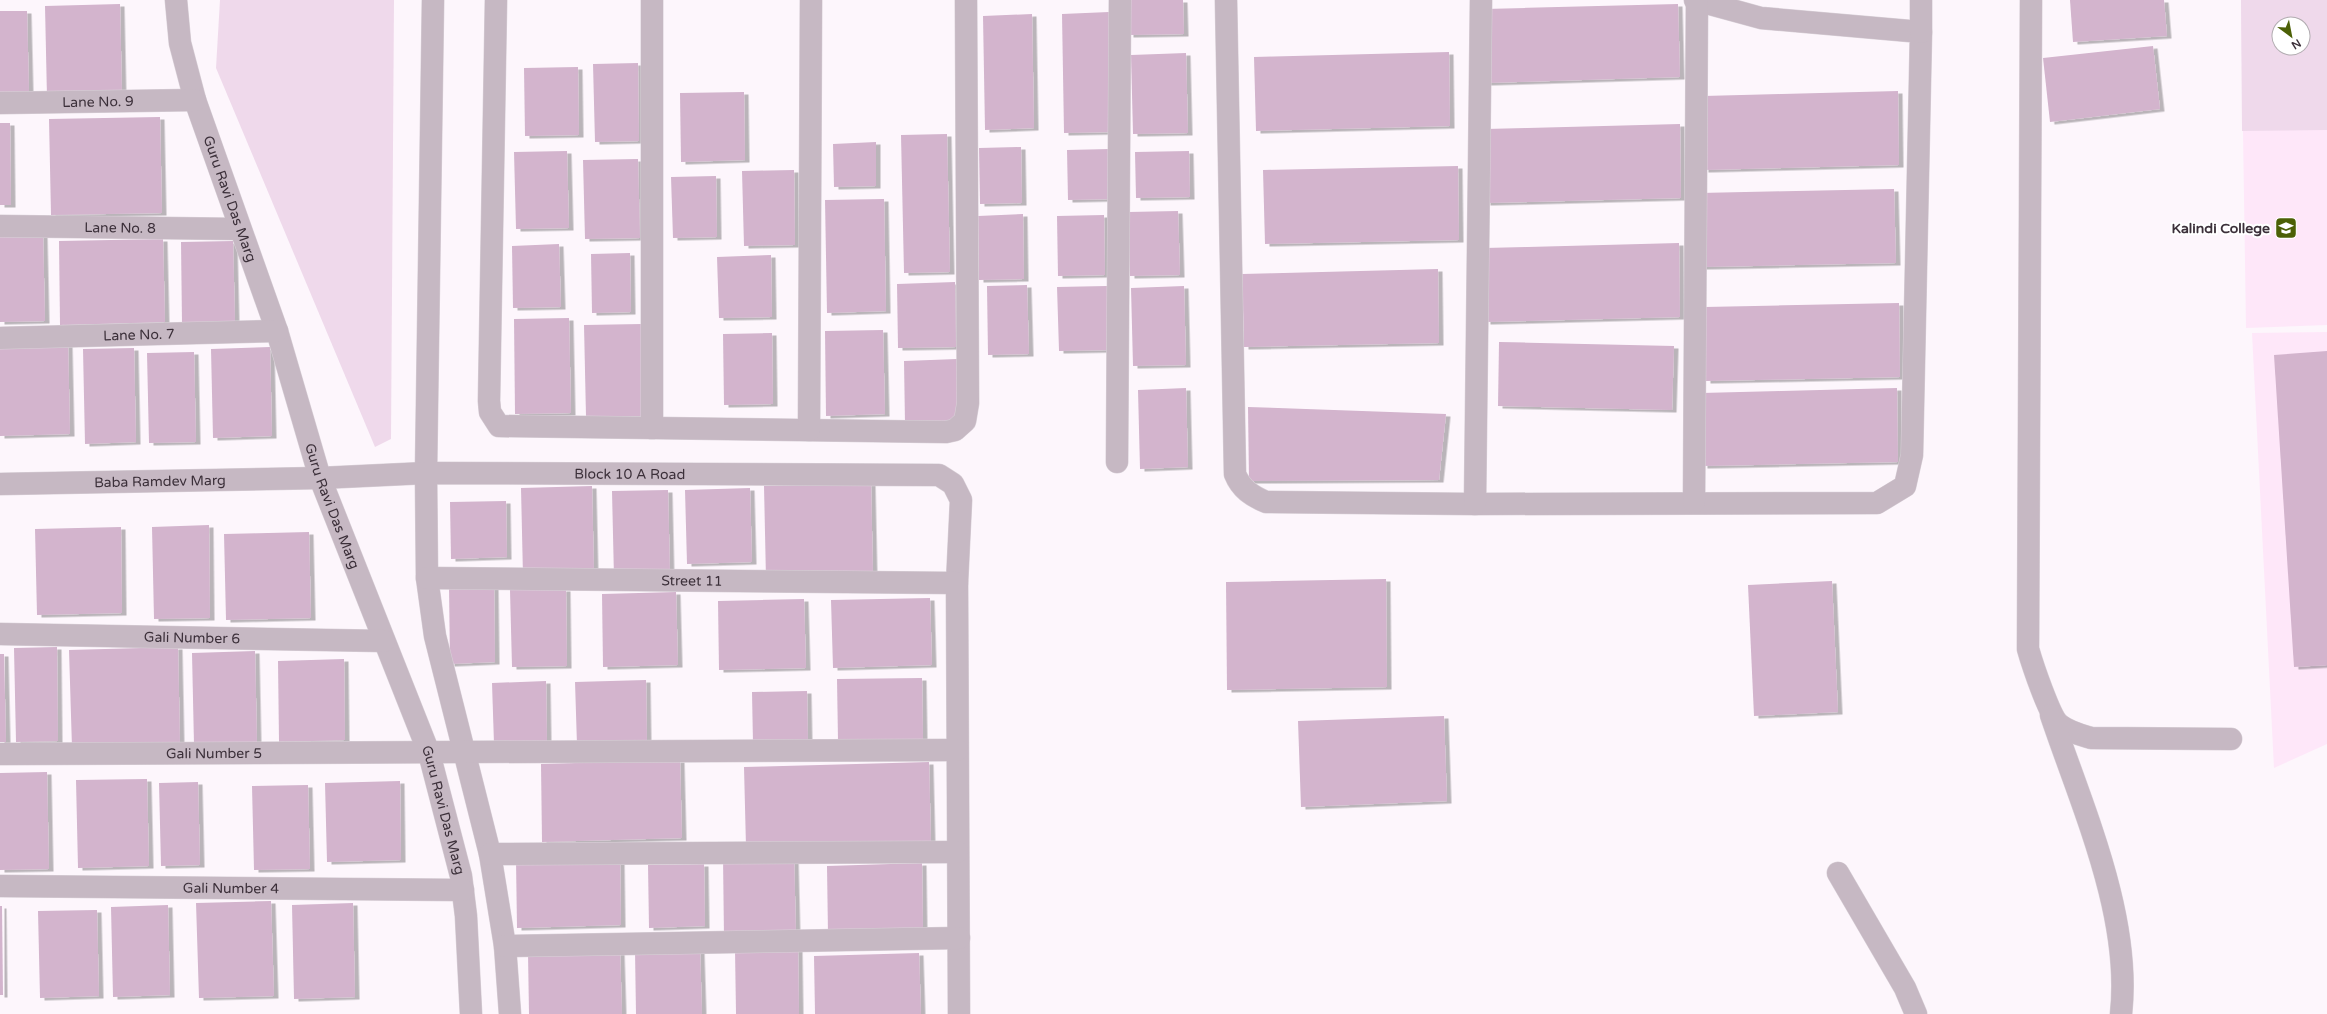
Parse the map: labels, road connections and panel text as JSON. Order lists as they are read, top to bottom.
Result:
{
  "streets": {
    "street": [
      "Lane No. 9",
      "Guru Ravi Das Marg",
      "Lane No. 8",
      "Lane No. 7",
      "Block 10 A Road",
      "Baba Ramdev Marg",
      "Street 11",
      "Gali Number 6",
      "Gali Number 5",
      "Gali Number 4"
    ]
  },
  "crossings": [
    ["Lane No. 9", "Guru Ravi Das Marg"],
    ["Guru Ravi Das Marg", "Lane No. 8"],
    ["Guru Ravi Das Marg", "Lane No. 7"],
    ["Guru Ravi Das Marg", "Block 10 A Road"],
    ["Guru Ravi Das Marg", "Baba Ramdev Marg"],
    ["Guru Ravi Das Marg", "Gali Number 6"],
    ["Guru Ravi Das Marg", "Gali Number 5"],
    ["Guru Ravi Das Marg", "Gali Number 4"],
    ["Block 10 A Road", "Baba Ramdev Marg"],
    ["Block 10 A Road", "Street 11"]
  ],
  "places": {
    "school or university": ["Kalindi College"]
  },
  "north": "bottom right"
}
